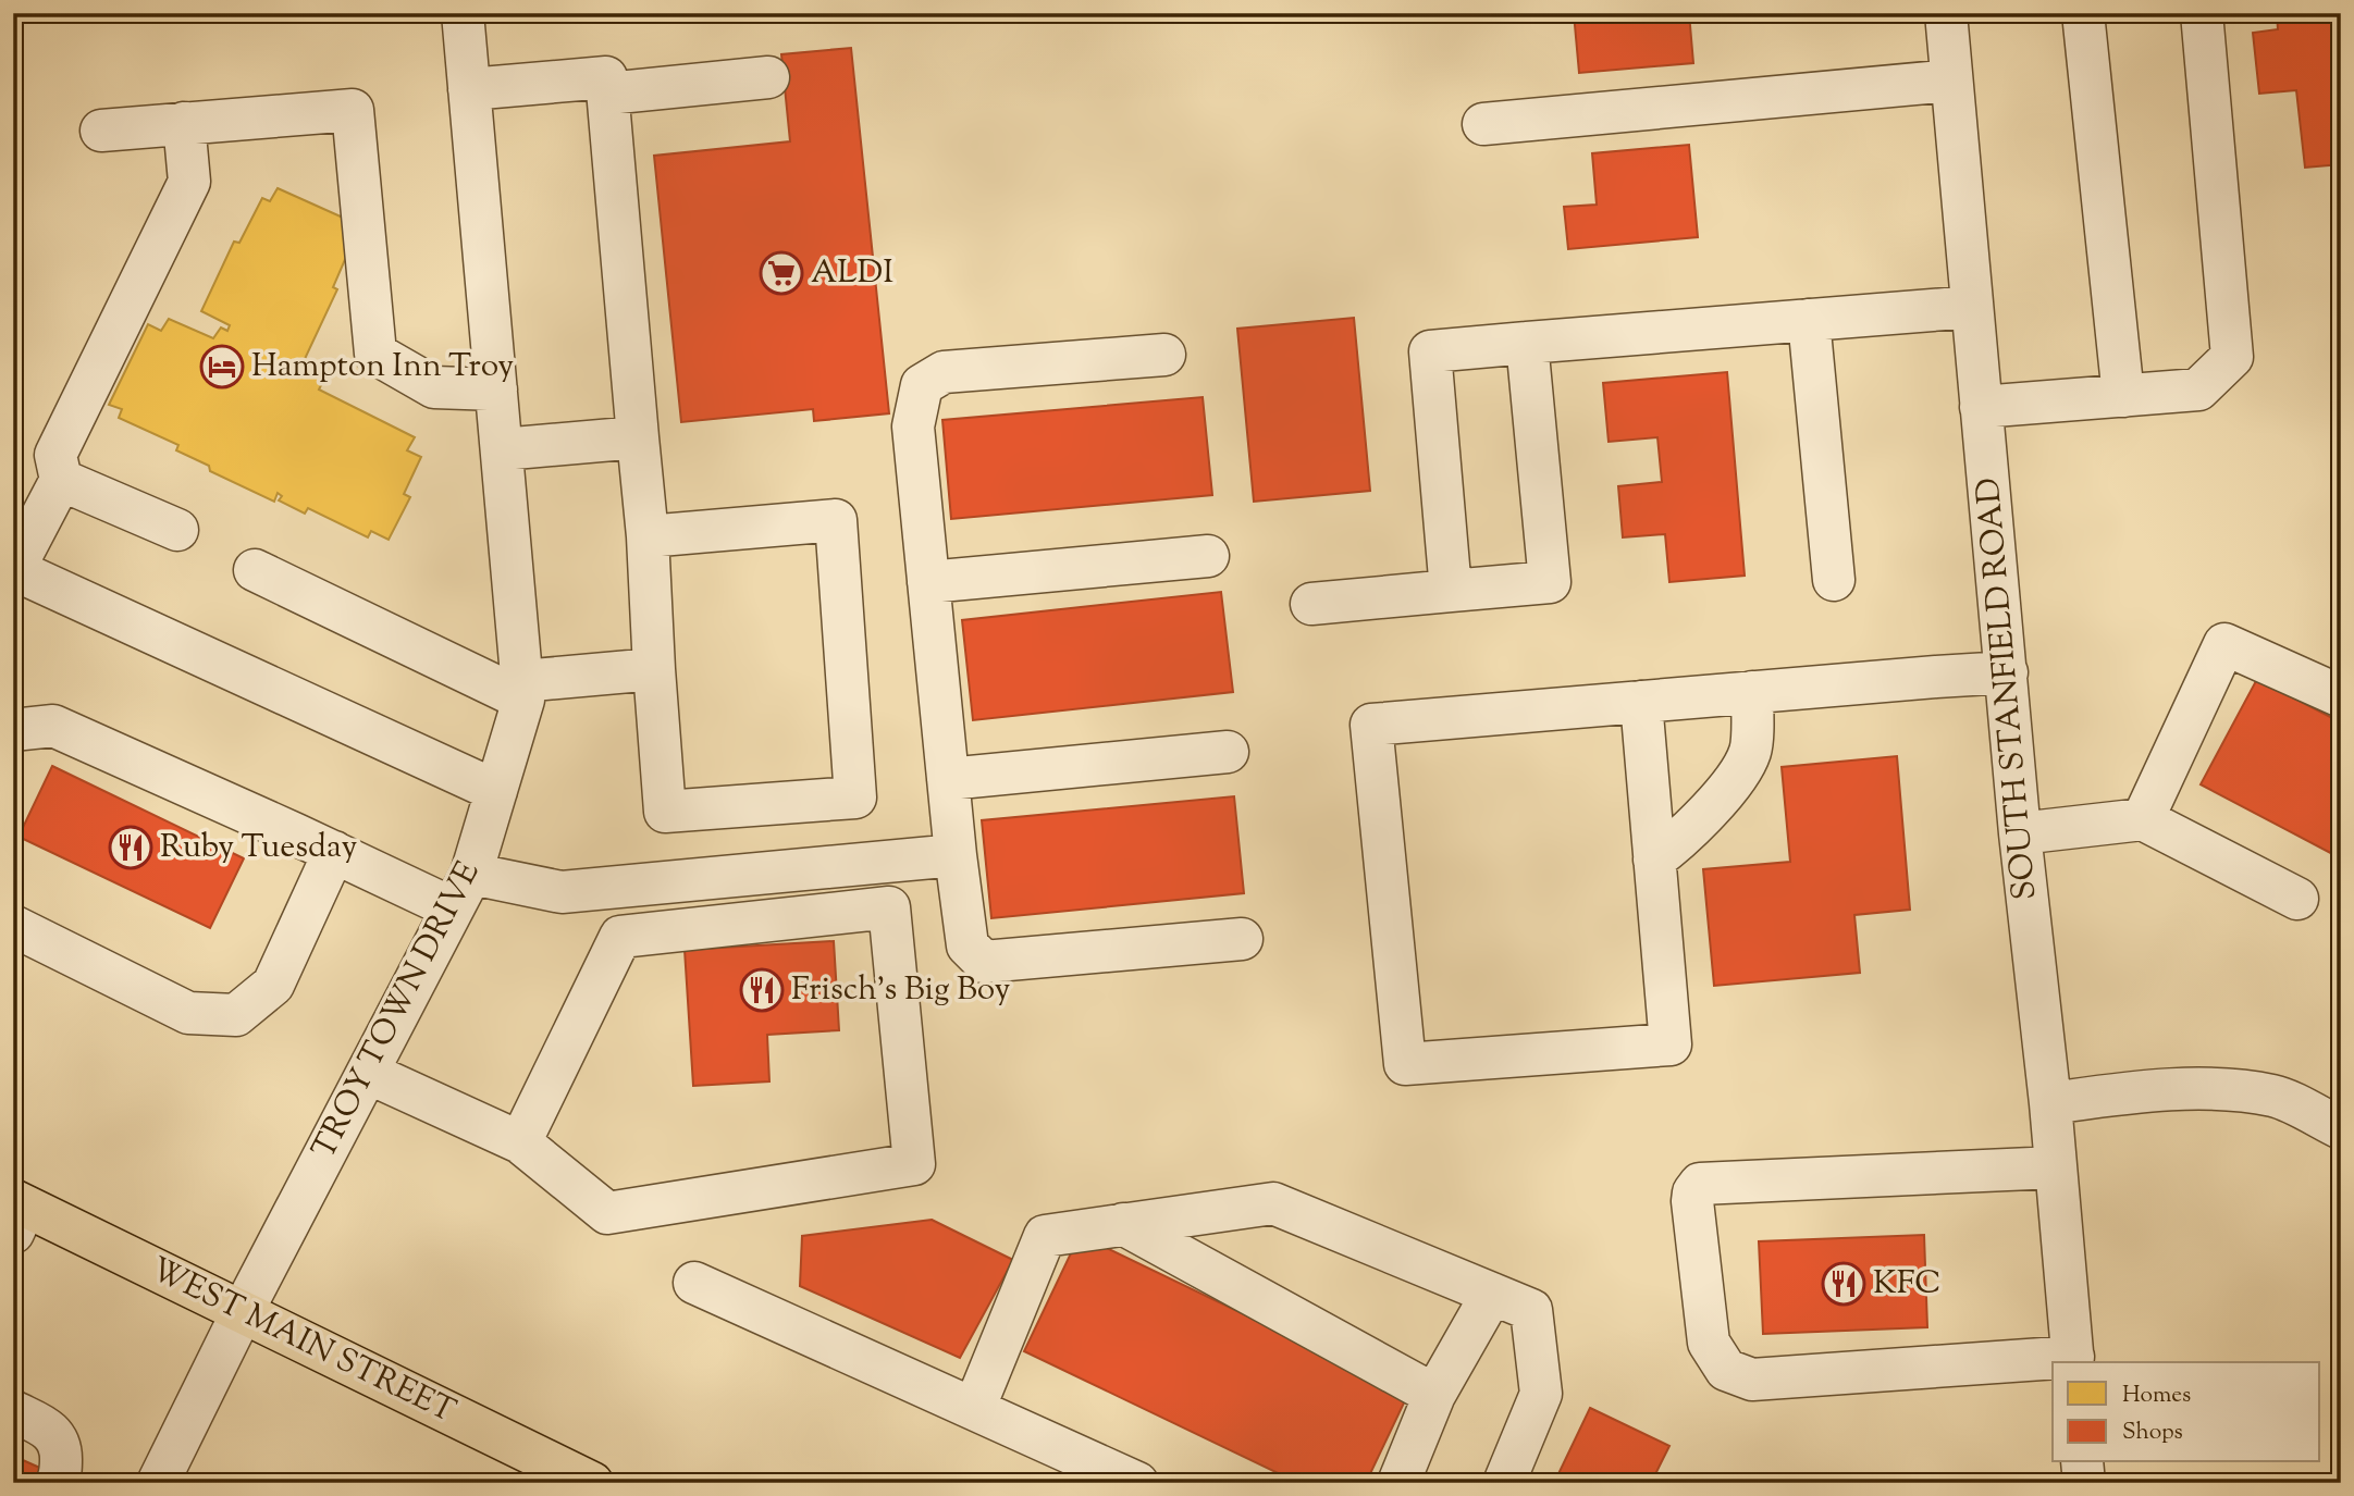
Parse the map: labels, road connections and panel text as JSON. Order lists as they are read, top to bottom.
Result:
{
  "streets": {
    "main road": ["WEST MAIN STREET"],
    "street": ["SOUTH STANFIELD ROAD", "TROY TOWN DRIVE"]
  },
  "crossings": [
    ["TROY TOWN DRIVE", "WEST MAIN STREET"]
  ],
  "places": {
    "supermarket": ["ALDI"],
    "hotel": ["Hampton Inn Troy"],
    "restaurant": ["Ruby Tuesday", "Frisch's Big Boy", "KFC"]
  },
  "legend": ["Homes", "Shops"]
}
